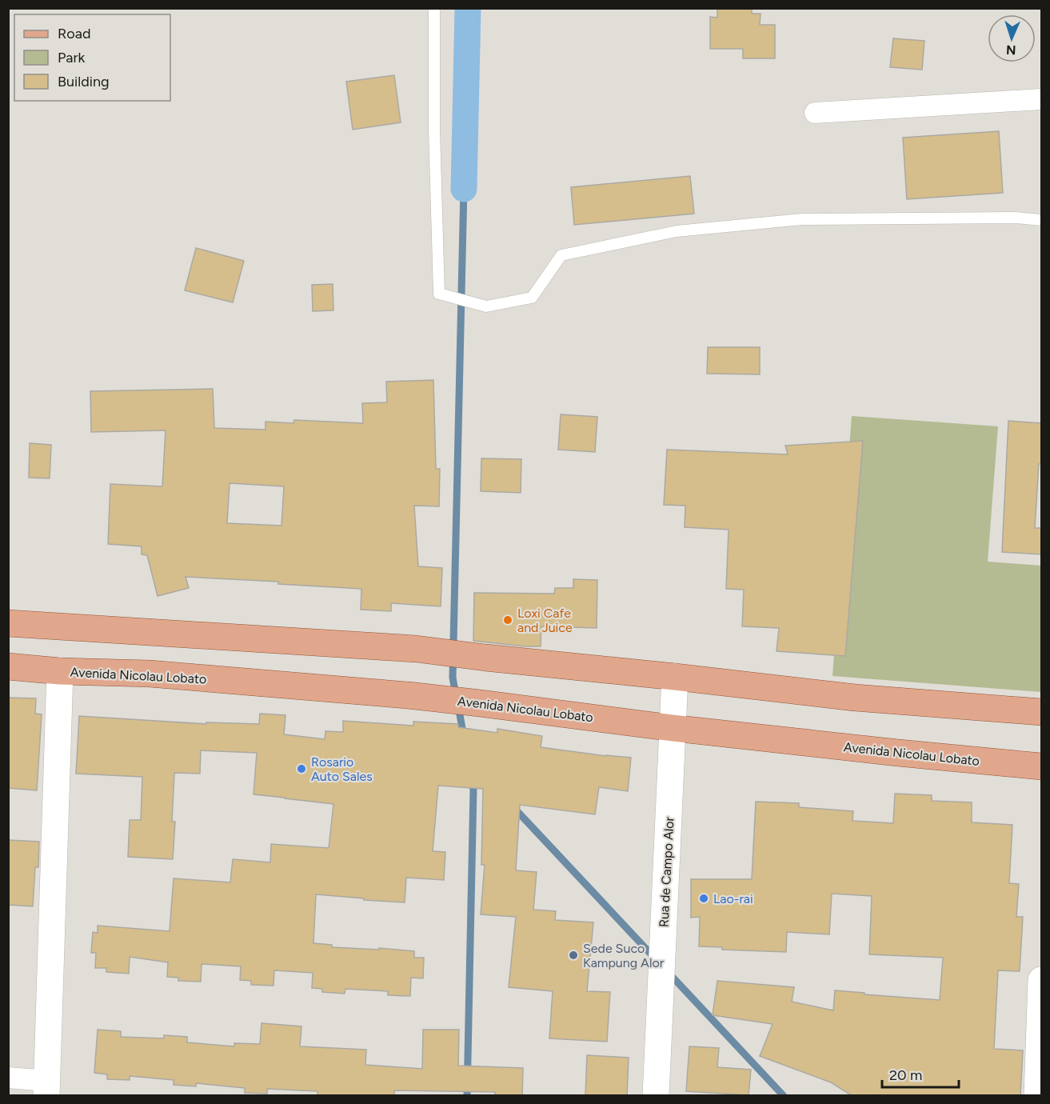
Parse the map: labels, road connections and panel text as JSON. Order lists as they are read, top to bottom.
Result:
{
  "streets": {
    "main road": ["Avenida Nicolau Lobato"],
    "street": ["Rua de Campo Alor"]
  },
  "crossings": [
    ["Avenida Nicolau Lobato", "Rua de Campo Alor"]
  ],
  "places": [
    "Loxi Cafe and Juice",
    "Rosario Auto Sales",
    "Lao-rai",
    "Sede Suco Kampung Alor"
  ],
  "legend": ["Road", "Park", "Building"],
  "scale_bar": "20 m",
  "north": "bottom"
}
